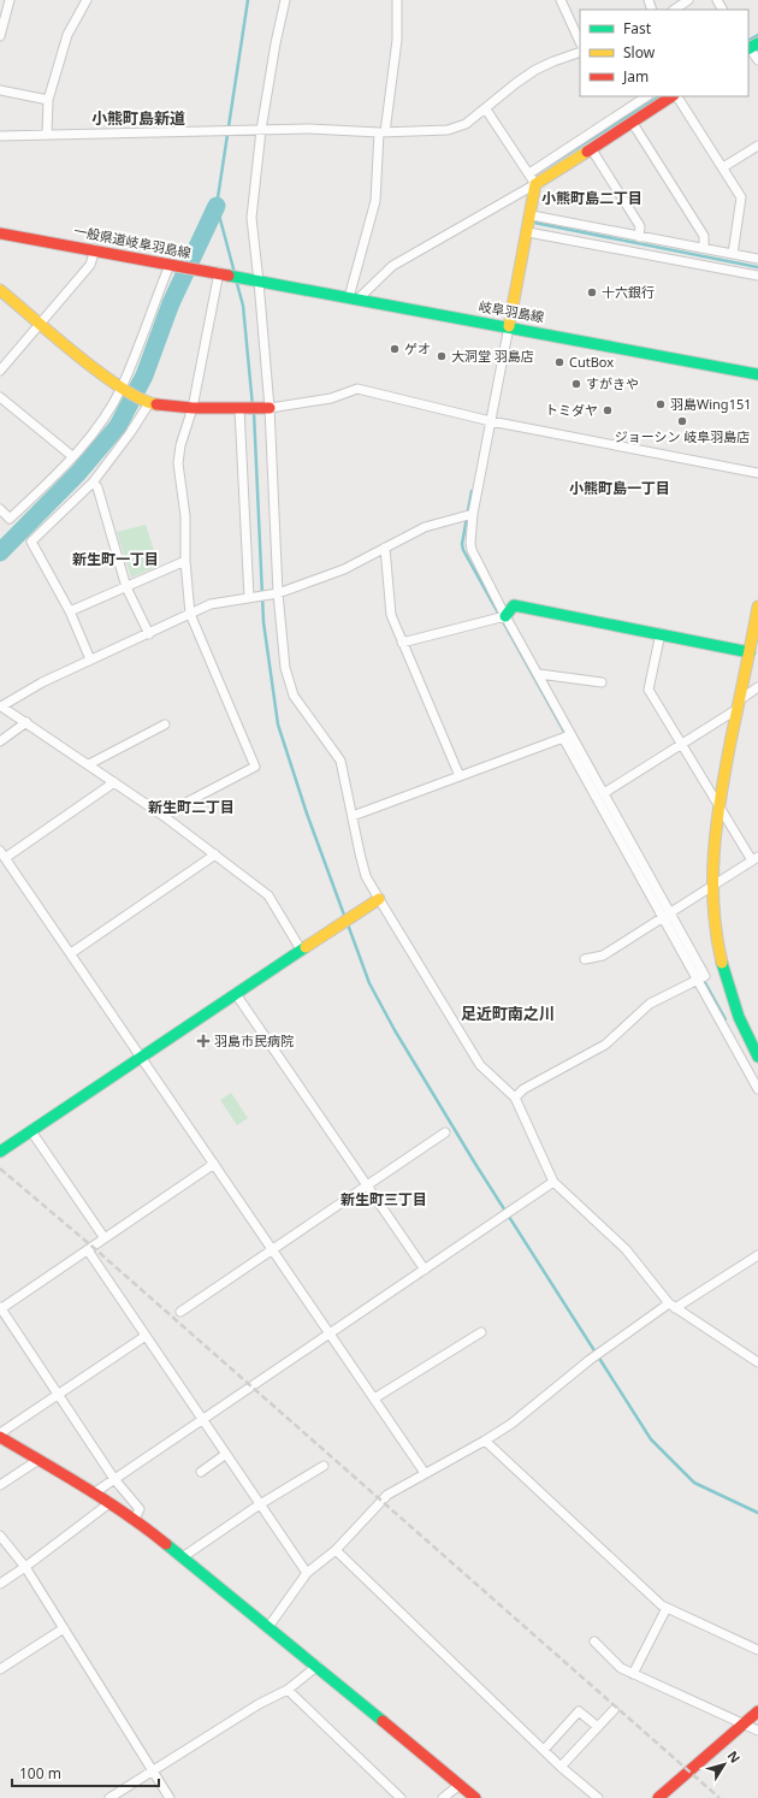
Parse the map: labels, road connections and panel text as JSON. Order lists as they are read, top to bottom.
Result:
{
  "streets": {
    "street": ["一般県道岐阜羽島線", "岐阜羽島線"]
  },
  "crossings": [
    ["一般県道岐阜羽島線", "岐阜羽島線"]
  ],
  "districts": [
    "小熊町島新道",
    "小熊町島二丁目",
    "小熊町島一丁目",
    "新生町一丁目",
    "新生町二丁目",
    "足近町南之川",
    "新生町三丁目"
  ],
  "places": {
    "other": [
      "十六銀行",
      "ゲオ",
      "大洞堂 羽島店",
      "CutBox",
      "すがきや",
      "羽島Wing151",
      "トミダヤ",
      "ジョーシン 岐阜羽島店"
    ],
    "health": ["羽島市民病院"]
  },
  "legend": ["Fast", "Slow", "Jam"],
  "scale_bar": "100 m",
  "north": "top right"
}
